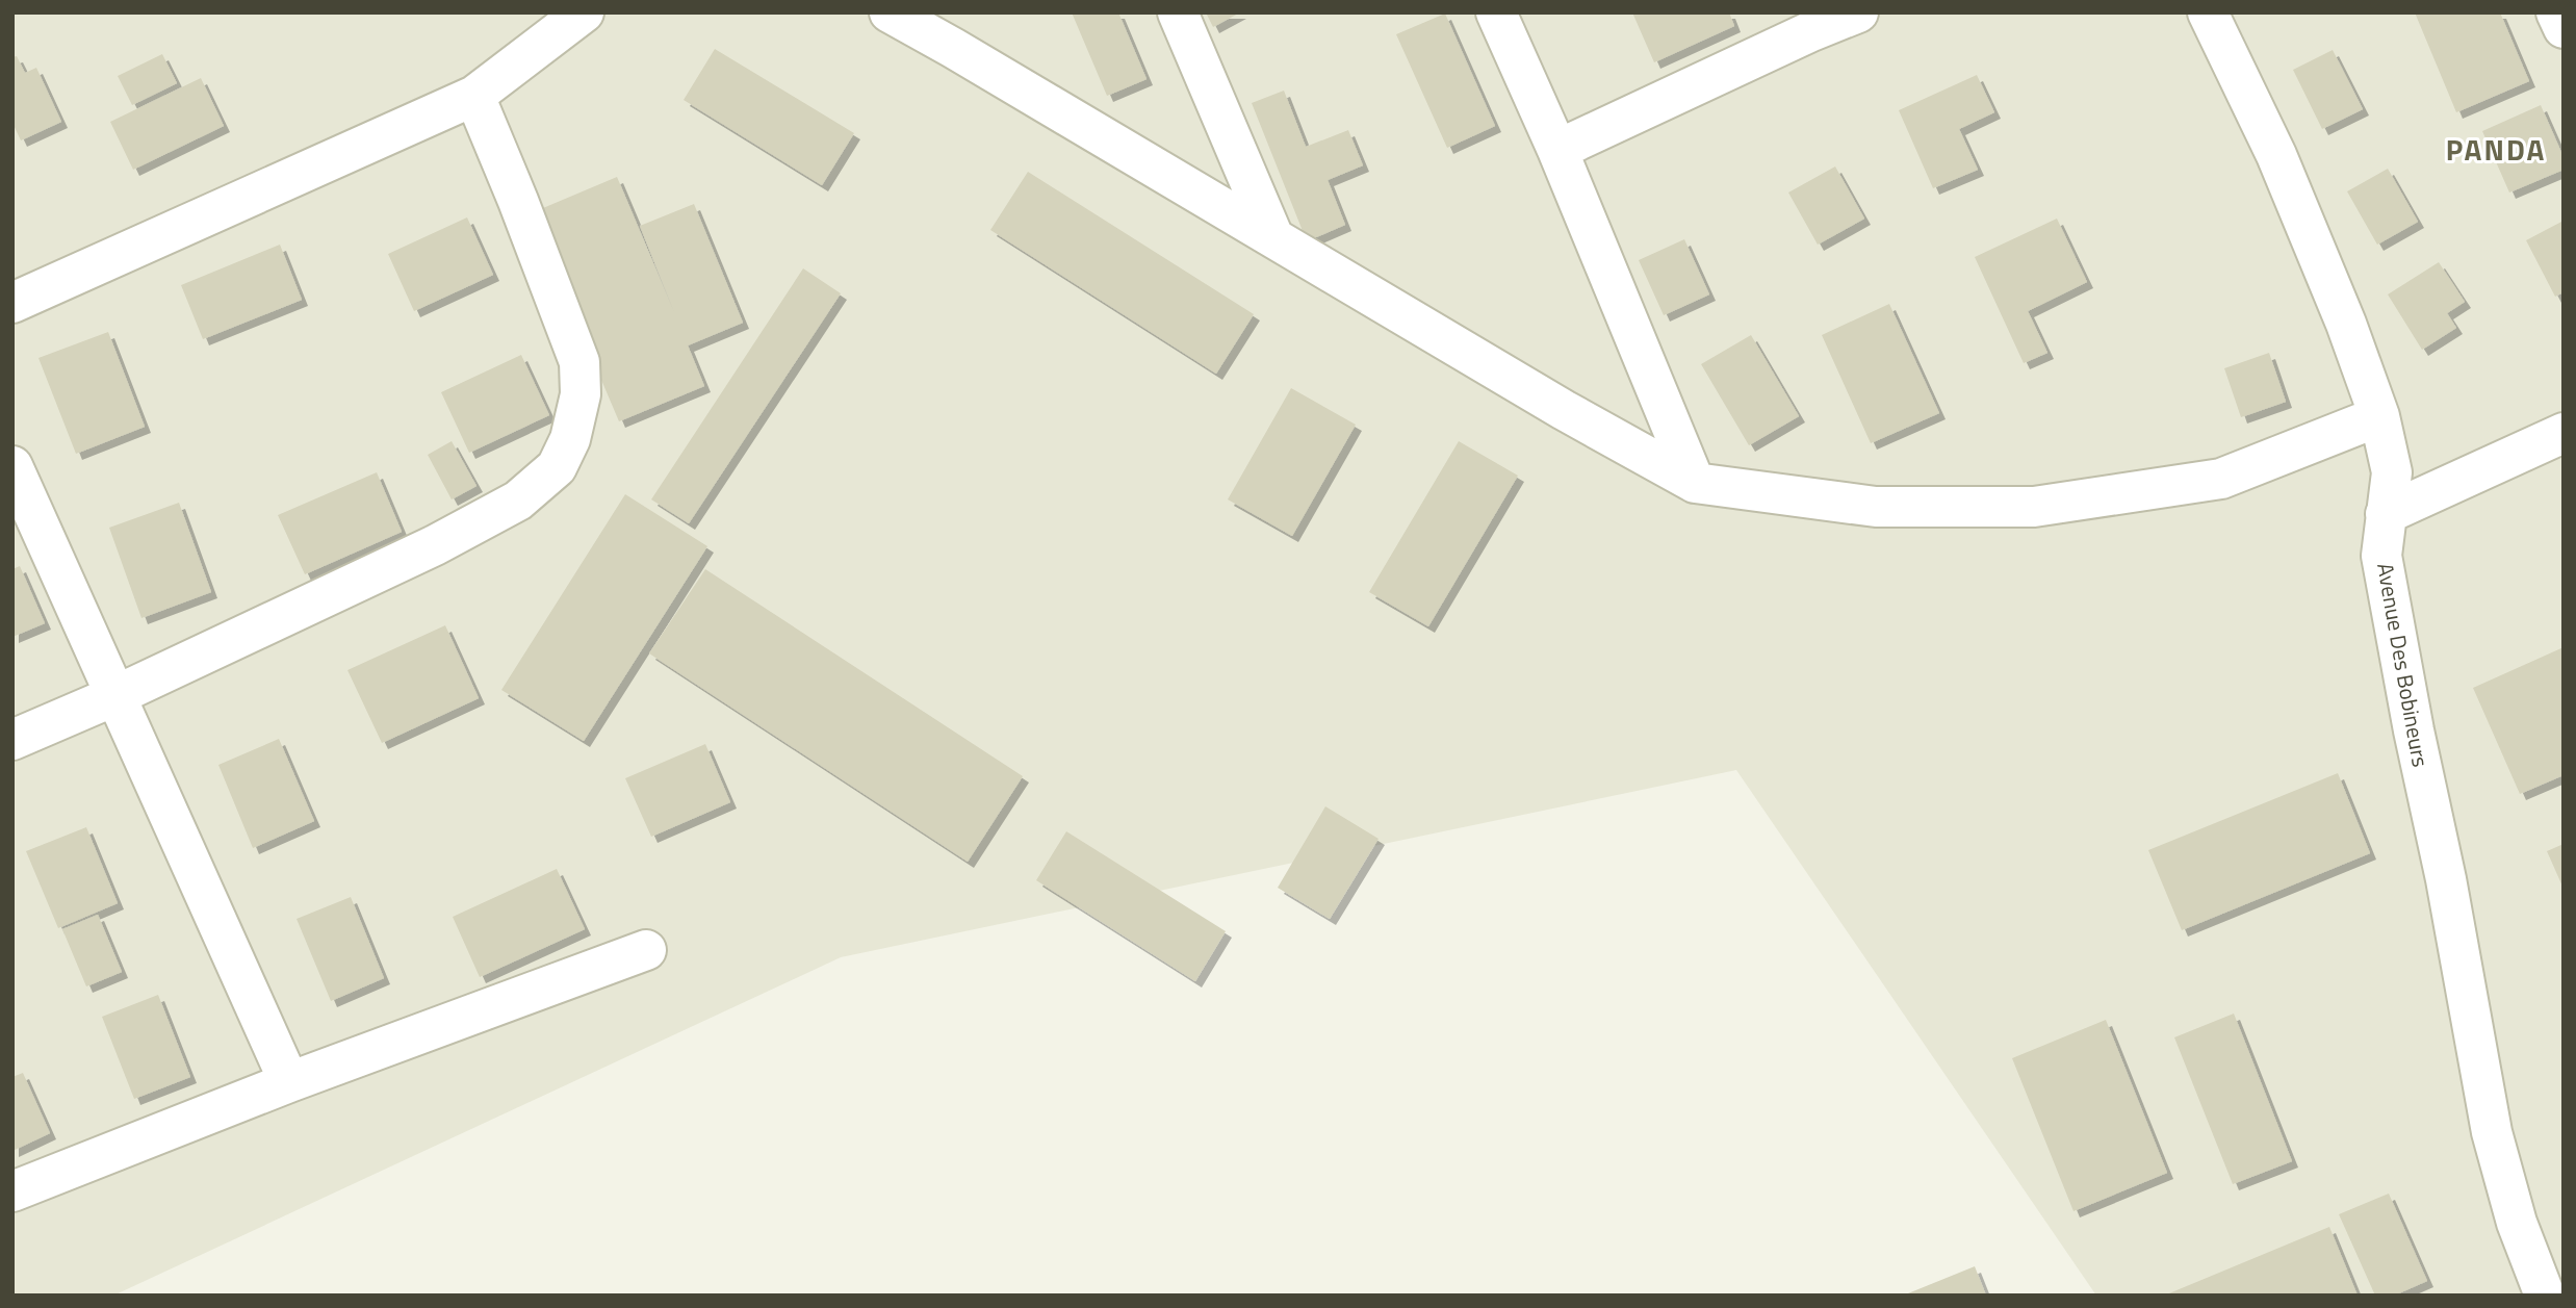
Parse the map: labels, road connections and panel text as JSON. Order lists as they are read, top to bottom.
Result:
{
  "streets": {
    "street": ["Avenue Des Bobineurs"]
  },
  "districts": ["PANDA"]
}
